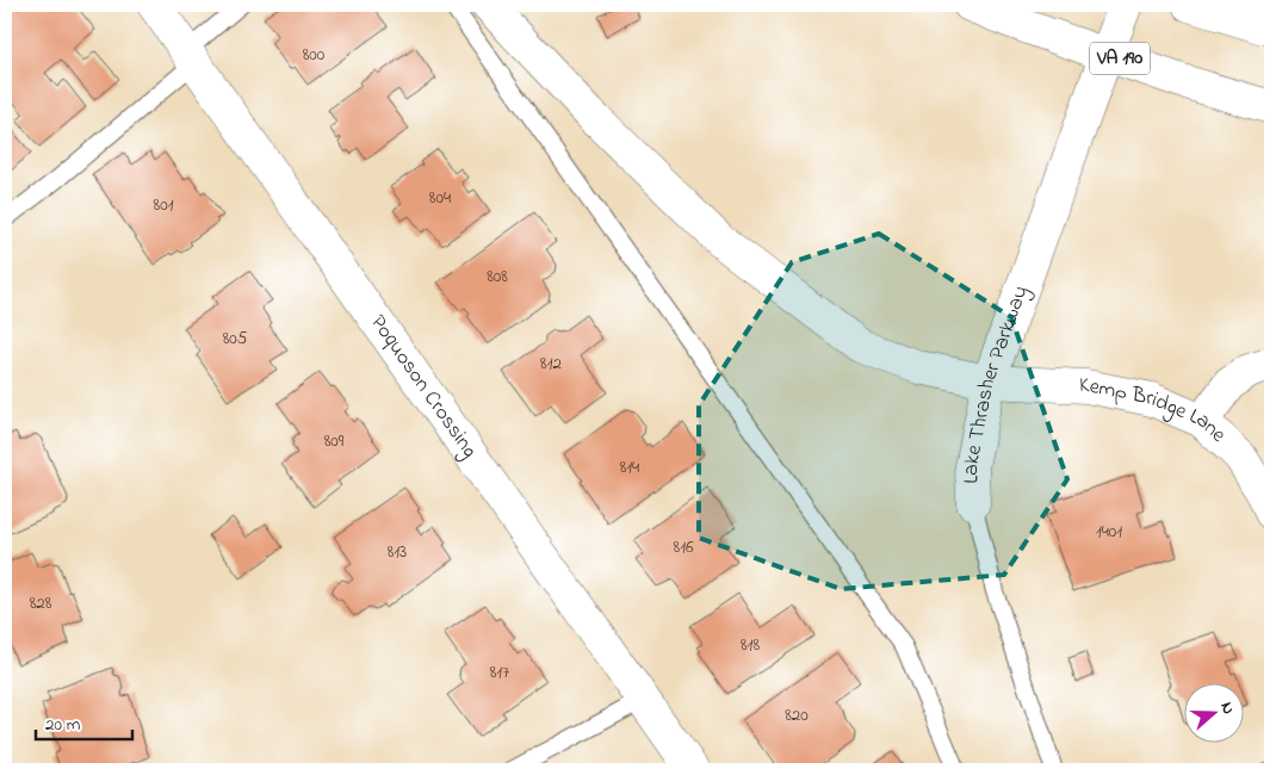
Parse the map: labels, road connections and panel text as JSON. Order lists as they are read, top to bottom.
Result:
{
  "streets": {
    "street": [
      "VA 190",
      "Lake Thrasher Parkway",
      "Poquoson Crossing",
      "Kemp Bridge Lane"
    ]
  },
  "crossings": [
    ["VA 190", "Lake Thrasher Parkway"],
    ["Lake Thrasher Parkway", "Kemp Bridge Lane"]
  ],
  "house_numbers": [
    "800",
    "804",
    "801",
    "808",
    "805",
    "812",
    "809",
    "814",
    "1401",
    "816",
    "813",
    "828",
    "818",
    "817",
    "820"
  ],
  "scale_bar": "20 m",
  "north": "right"
}
